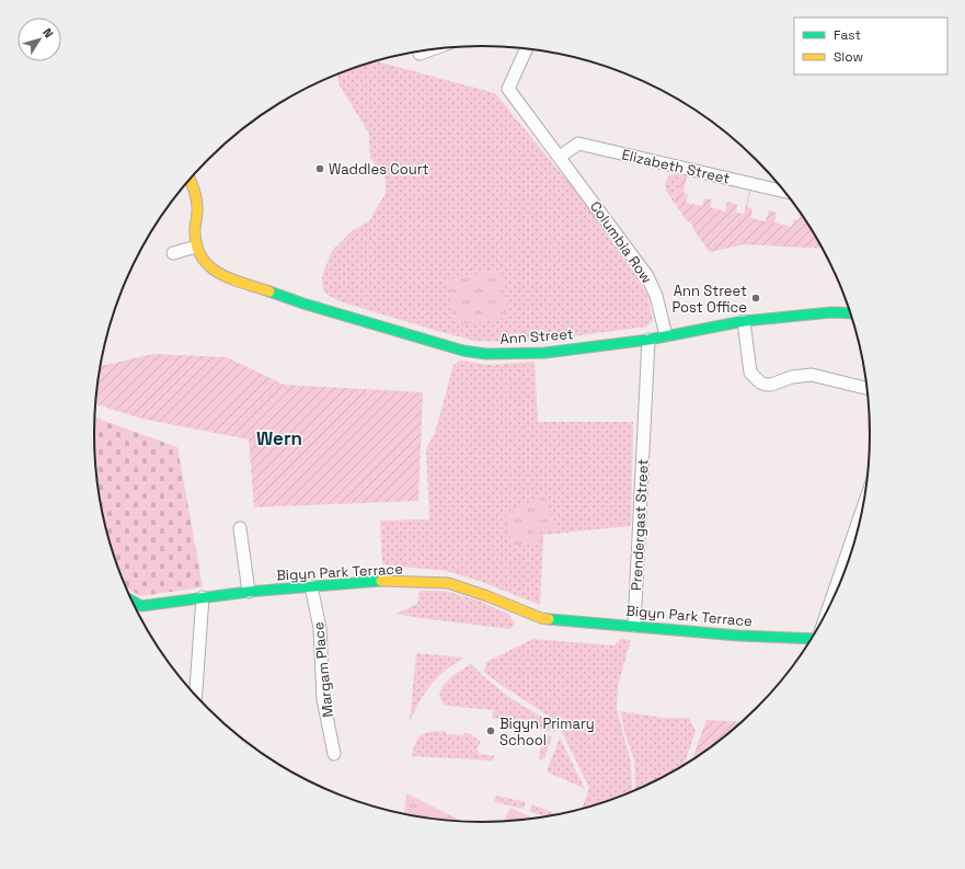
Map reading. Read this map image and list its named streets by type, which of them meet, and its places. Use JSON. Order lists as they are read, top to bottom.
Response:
{
  "streets": {
    "street": [
      "Elizabeth Street",
      "Columbia Row",
      "Ann Street",
      "Prendergast Street",
      "Bigyn Park Terrace",
      "Margam Place"
    ]
  },
  "crossings": [
    ["Elizabeth Street", "Columbia Row"],
    ["Columbia Row", "Ann Street"],
    ["Ann Street", "Prendergast Street"],
    ["Prendergast Street", "Bigyn Park Terrace"],
    ["Bigyn Park Terrace", "Margam Place"]
  ],
  "districts": ["Wern"],
  "places": ["Waddles Court", "Ann Street Post Office", "Bigyn Primary School"],
  "legend": ["Fast", "Slow"],
  "north": "top right"
}
